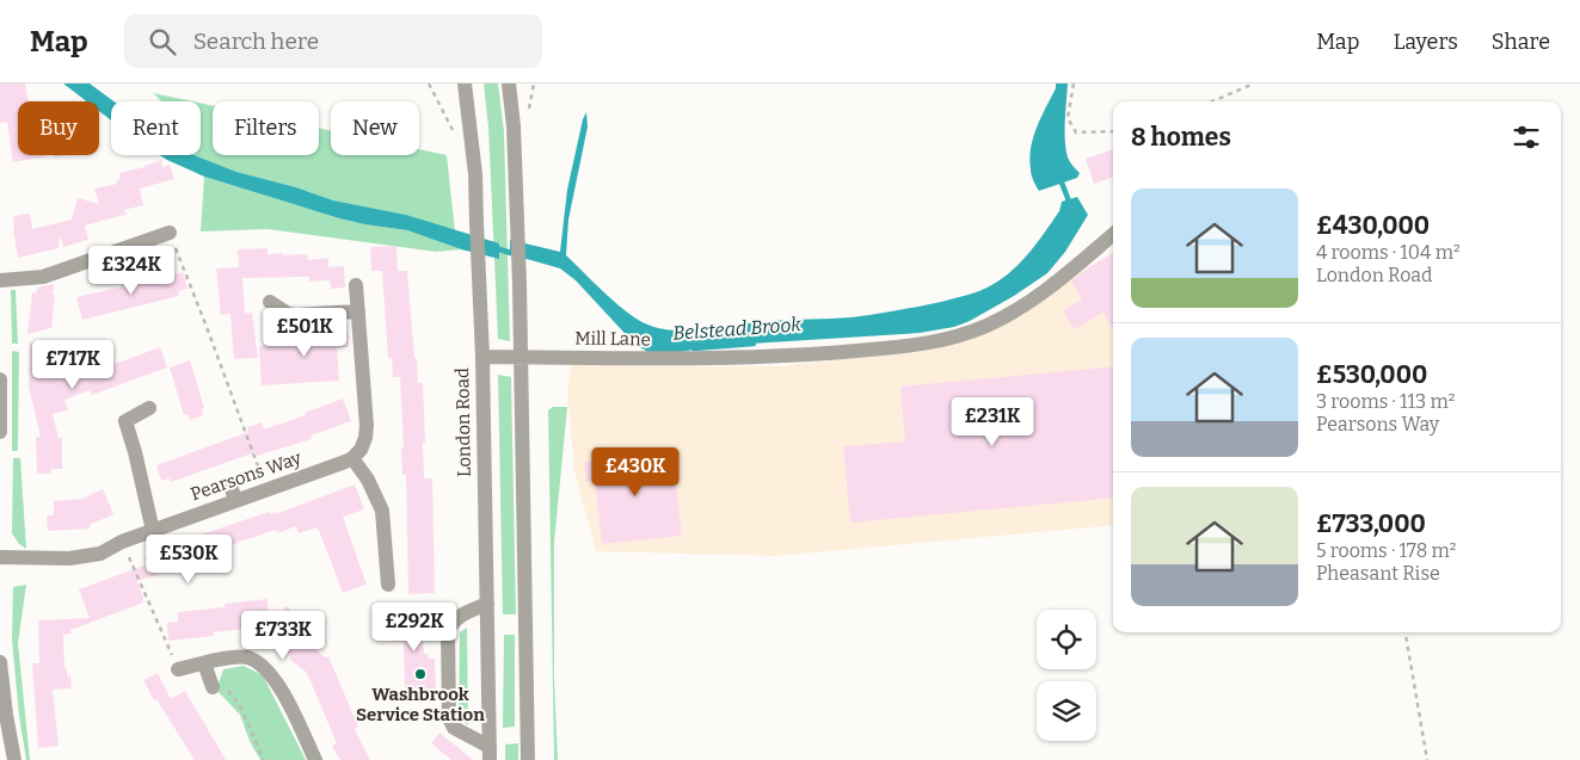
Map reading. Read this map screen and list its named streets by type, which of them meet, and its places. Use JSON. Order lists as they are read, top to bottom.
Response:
{
  "streets": {
    "street": ["Mill Lane", "London Road", "Pearsons Way"]
  },
  "crossings": [
    ["Mill Lane", "London Road"]
  ],
  "water": ["Belstead Brook"],
  "places": ["Washbrook Service Station"],
  "page": {
    "header": "Map",
    "search": "Search here",
    "nav": ["Map", "Layers", "Share"],
    "chip": [
      "Buy",
      "Rent",
      "Filters",
      "New"
    ],
    "heading": "8 homes",
    "list": [
      {
        "name": "£430,000",
        "note": "4 rooms · 104 m² · London Road"
      },
      {
        "name": "£530,000",
        "note": "3 rooms · 113 m² · Pearsons Way"
      },
      {
        "name": "£733,000",
        "note": "5 rooms · 178 m² · Pheasant Rise"
      }
    ],
    "price": [
      "£324K",
      "£501K",
      "£717K",
      "£231K",
      "£430K",
      "£530K",
      "£292K",
      "£733K"
    ]
  }
}
